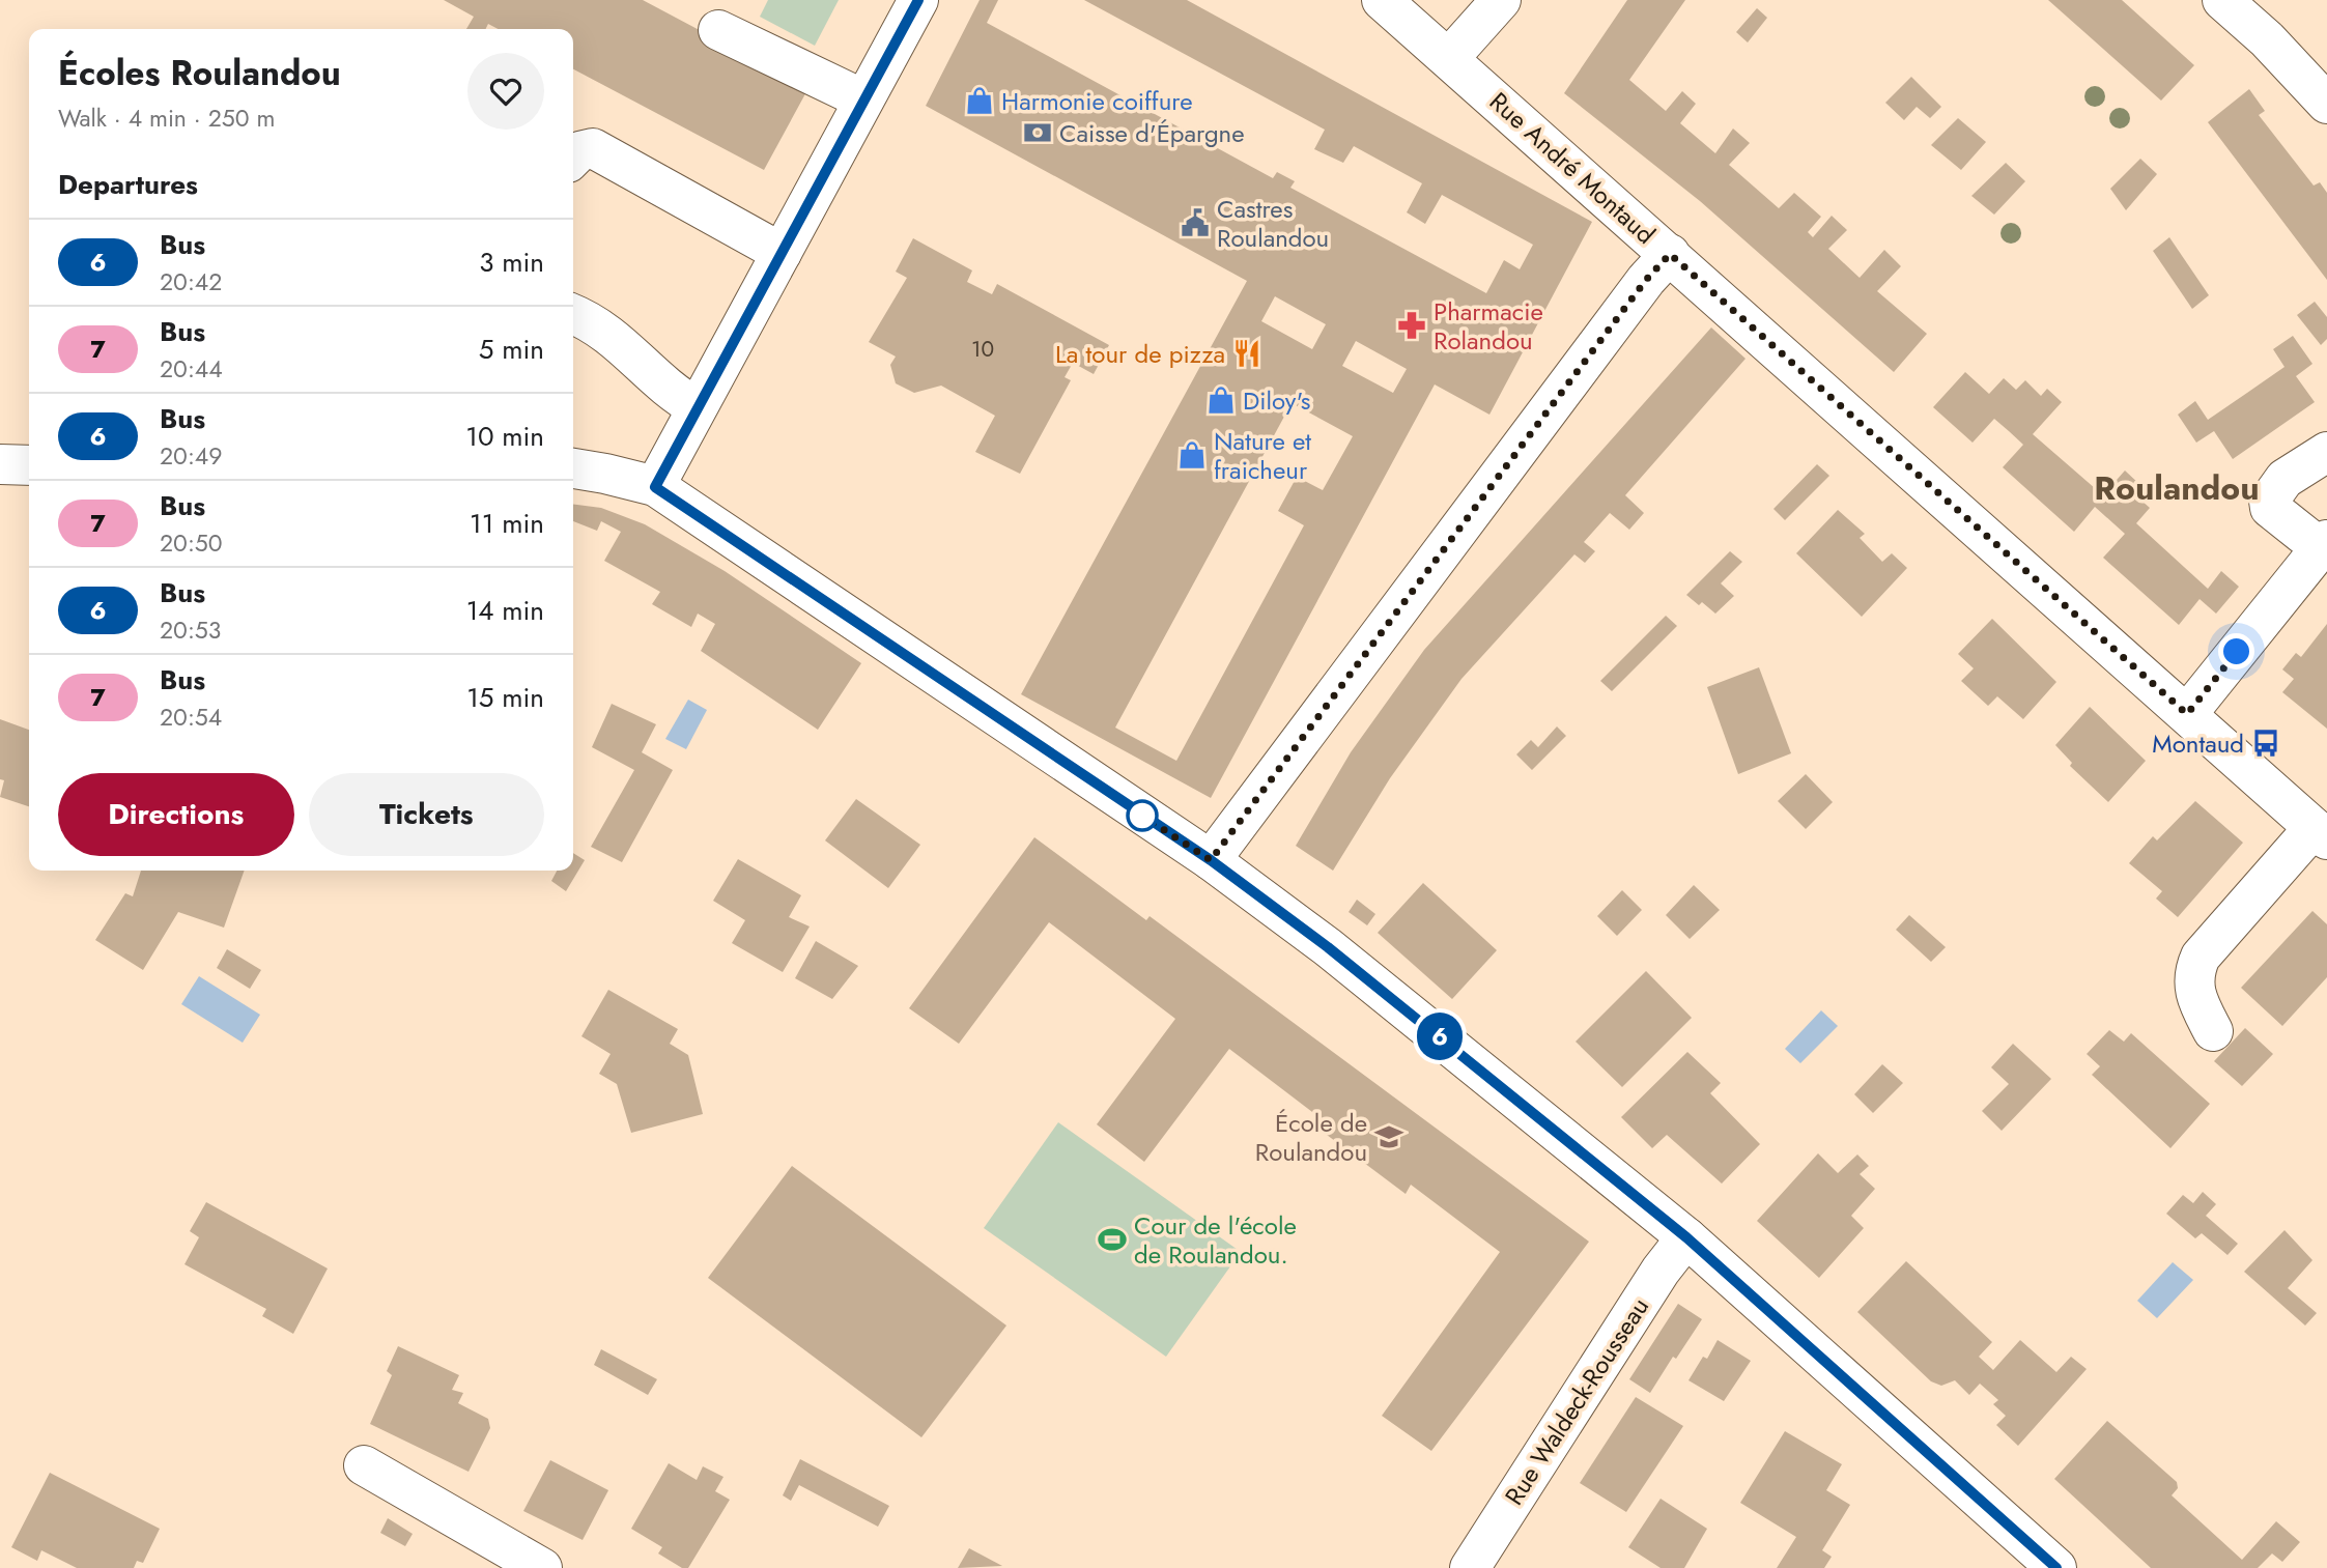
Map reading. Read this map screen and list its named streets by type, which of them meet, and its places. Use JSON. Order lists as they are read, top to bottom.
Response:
{
  "streets": {
    "street": ["Rue André Montaud", "Rue Waldeck-Rousseau"]
  },
  "districts": ["Roulandou"],
  "places": {
    "shop": ["Harmonie coiffure", "Diloy's", "Nature et fraicheur"],
    "bank": ["Caisse d'Épargne"],
    "public building": ["Castres Roulandou"],
    "pharmacy": ["Pharmacie Rolandou"],
    "restaurant": ["La tour de pizza"],
    "bus stop": ["Montaud"],
    "school or university": ["École de Roulandou"],
    "sports": ["Cour de l'école de Roulandou."]
  },
  "lines": ["bus line 6"],
  "house_numbers": ["10"],
  "page": {
    "on_map": "6",
    "heading": [
      ["Écoles Roulandou", "Walk · 4 min · 250 m"],
      "Departures"
    ],
    "list": [
      {
        "mark": "6",
        "name": "Bus",
        "note": "20:42",
        "value": "3 min"
      },
      {
        "mark": "7",
        "name": "Bus",
        "note": "20:44",
        "value": "5 min"
      },
      {
        "mark": "6",
        "name": "Bus",
        "note": "20:49",
        "value": "10 min"
      },
      {
        "mark": "7",
        "name": "Bus",
        "note": "20:50",
        "value": "11 min"
      },
      {
        "mark": "6",
        "name": "Bus",
        "note": "20:53",
        "value": "14 min"
      },
      {
        "mark": "7",
        "name": "Bus",
        "note": "20:54",
        "value": "15 min"
      }
    ],
    "buttons": ["Directions", "Tickets"]
  }
}
